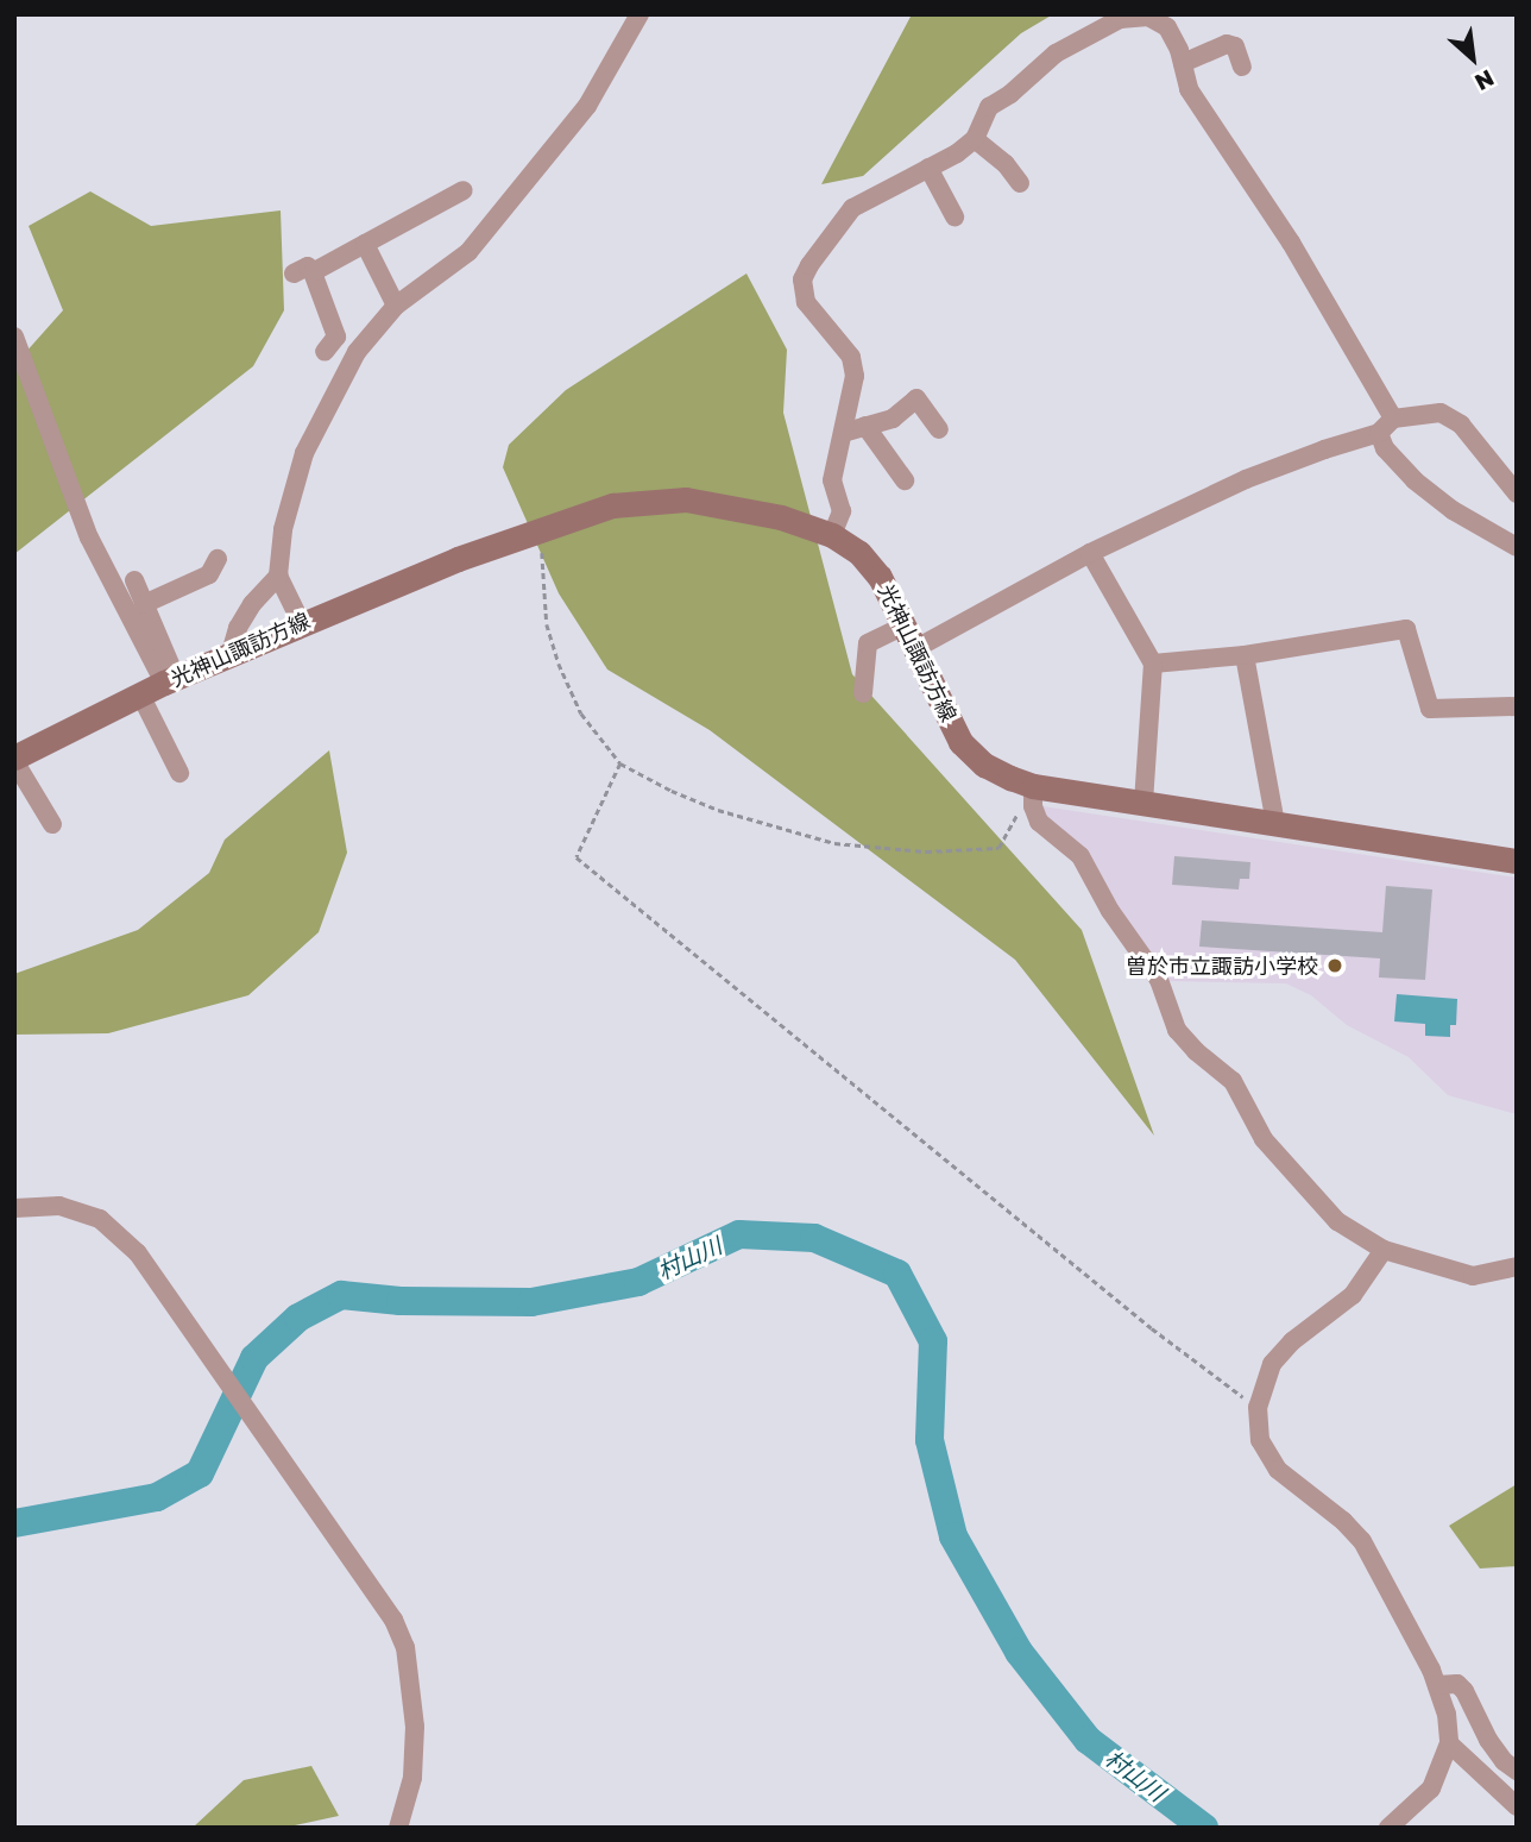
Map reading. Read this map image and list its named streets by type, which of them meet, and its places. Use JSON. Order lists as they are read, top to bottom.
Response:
{
  "streets": {
    "main road": ["光神山諏訪方線"]
  },
  "water": ["村山川"],
  "places": ["曽於市立諏訪小学校"],
  "north": "bottom right"
}
